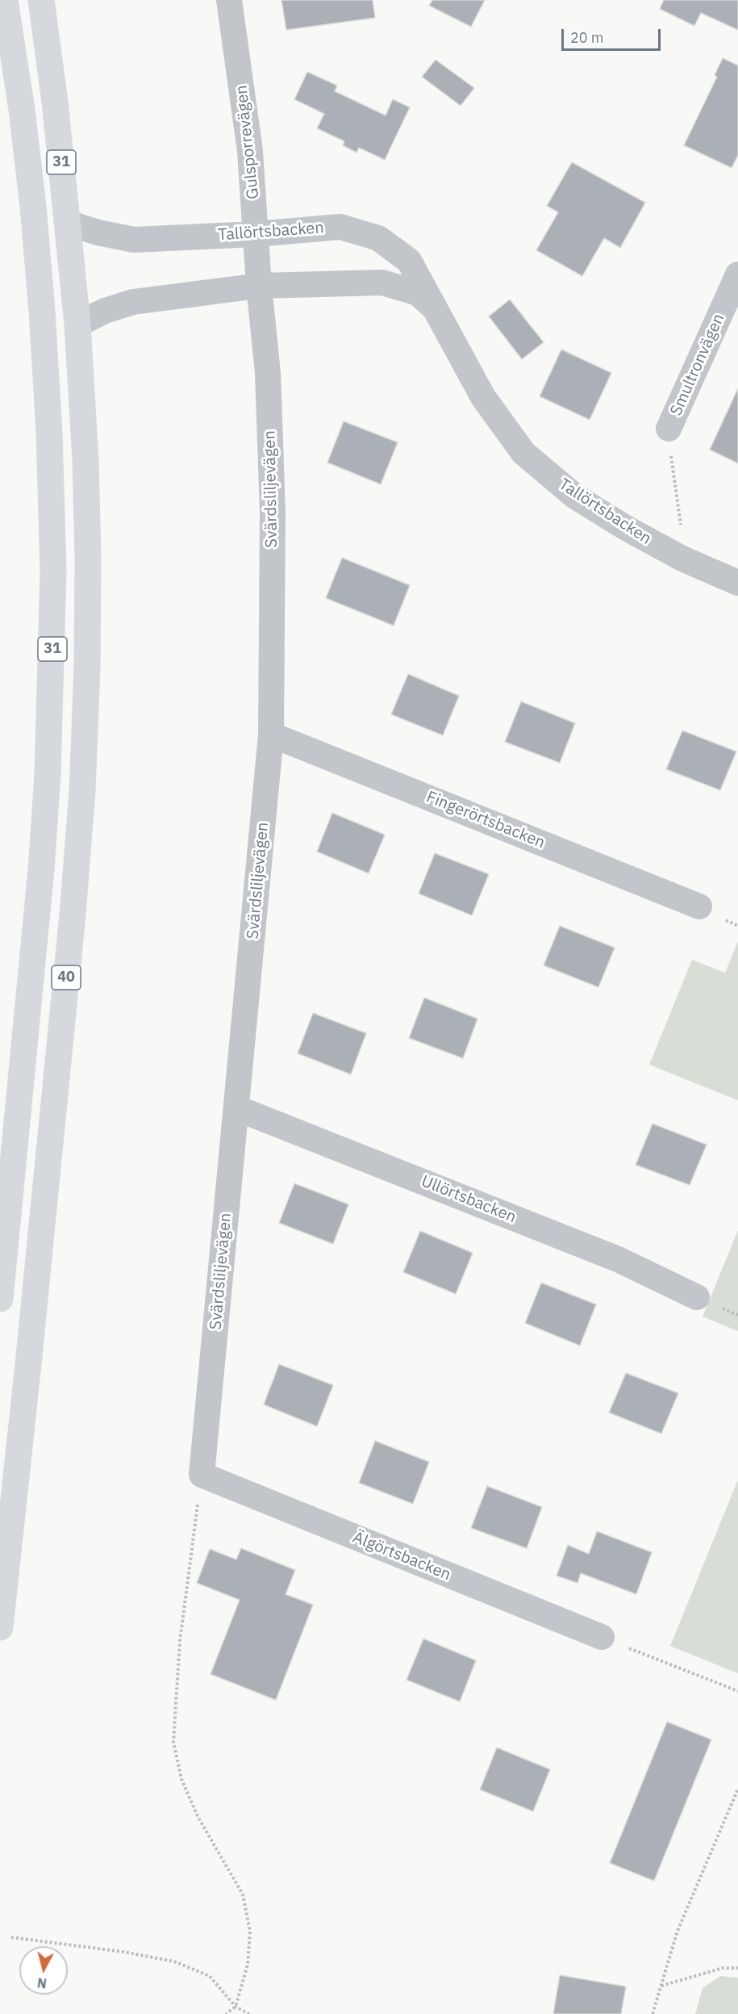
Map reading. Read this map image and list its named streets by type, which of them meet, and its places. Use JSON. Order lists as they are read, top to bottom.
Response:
{
  "streets": {
    "highway": ["31", "40"],
    "street": [
      "Gulsporrevägen",
      "Tallörtsbacken",
      "Smultronvägen",
      "Svärdsliljevägen",
      "Fingerörtsbacken",
      "Ullörtsbacken",
      "Älgörtsbacken"
    ]
  },
  "crossings": [
    ["Gulsporrevägen", "Tallörtsbacken"],
    ["Gulsporrevägen", "Svärdsliljevägen"],
    ["31", "Tallörtsbacken"],
    ["31", "40"],
    ["Tallörtsbacken", "Svärdsliljevägen"],
    ["Tallörtsbacken", "40"],
    ["Svärdsliljevägen", "Fingerörtsbacken"],
    ["Svärdsliljevägen", "Ullörtsbacken"],
    ["Svärdsliljevägen", "Älgörtsbacken"]
  ],
  "scale_bar": "20 m",
  "north": "bottom"
}
